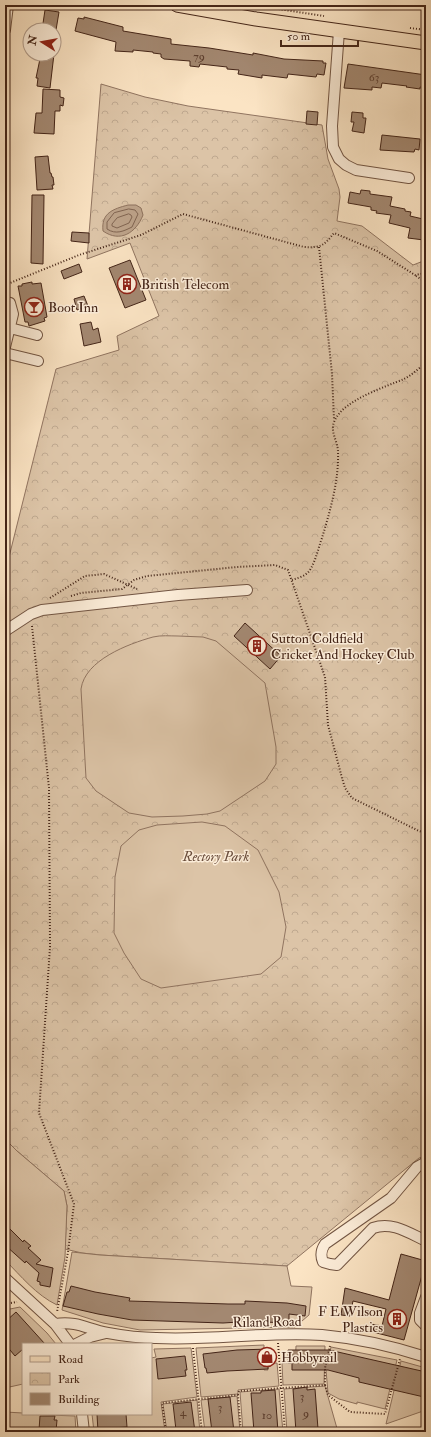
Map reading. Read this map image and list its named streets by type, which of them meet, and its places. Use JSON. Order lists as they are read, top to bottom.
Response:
{
  "streets": {
    "street": ["Riland Road"]
  },
  "parks": ["Rectory Park"],
  "places": {
    "building": ["British Telecom", "Sutton Coldfield Cricket And Hockey Club", "F E Wilson Plastics"],
    "bar": ["Boot Inn"],
    "shop": ["Hobbyrail"]
  },
  "house_numbers": [
    "79",
    "63",
    "3",
    "3",
    "4",
    "9",
    "10"
  ],
  "legend": ["Road", "Park", "Building"],
  "scale_bar": "50 m",
  "north": "left"
}
